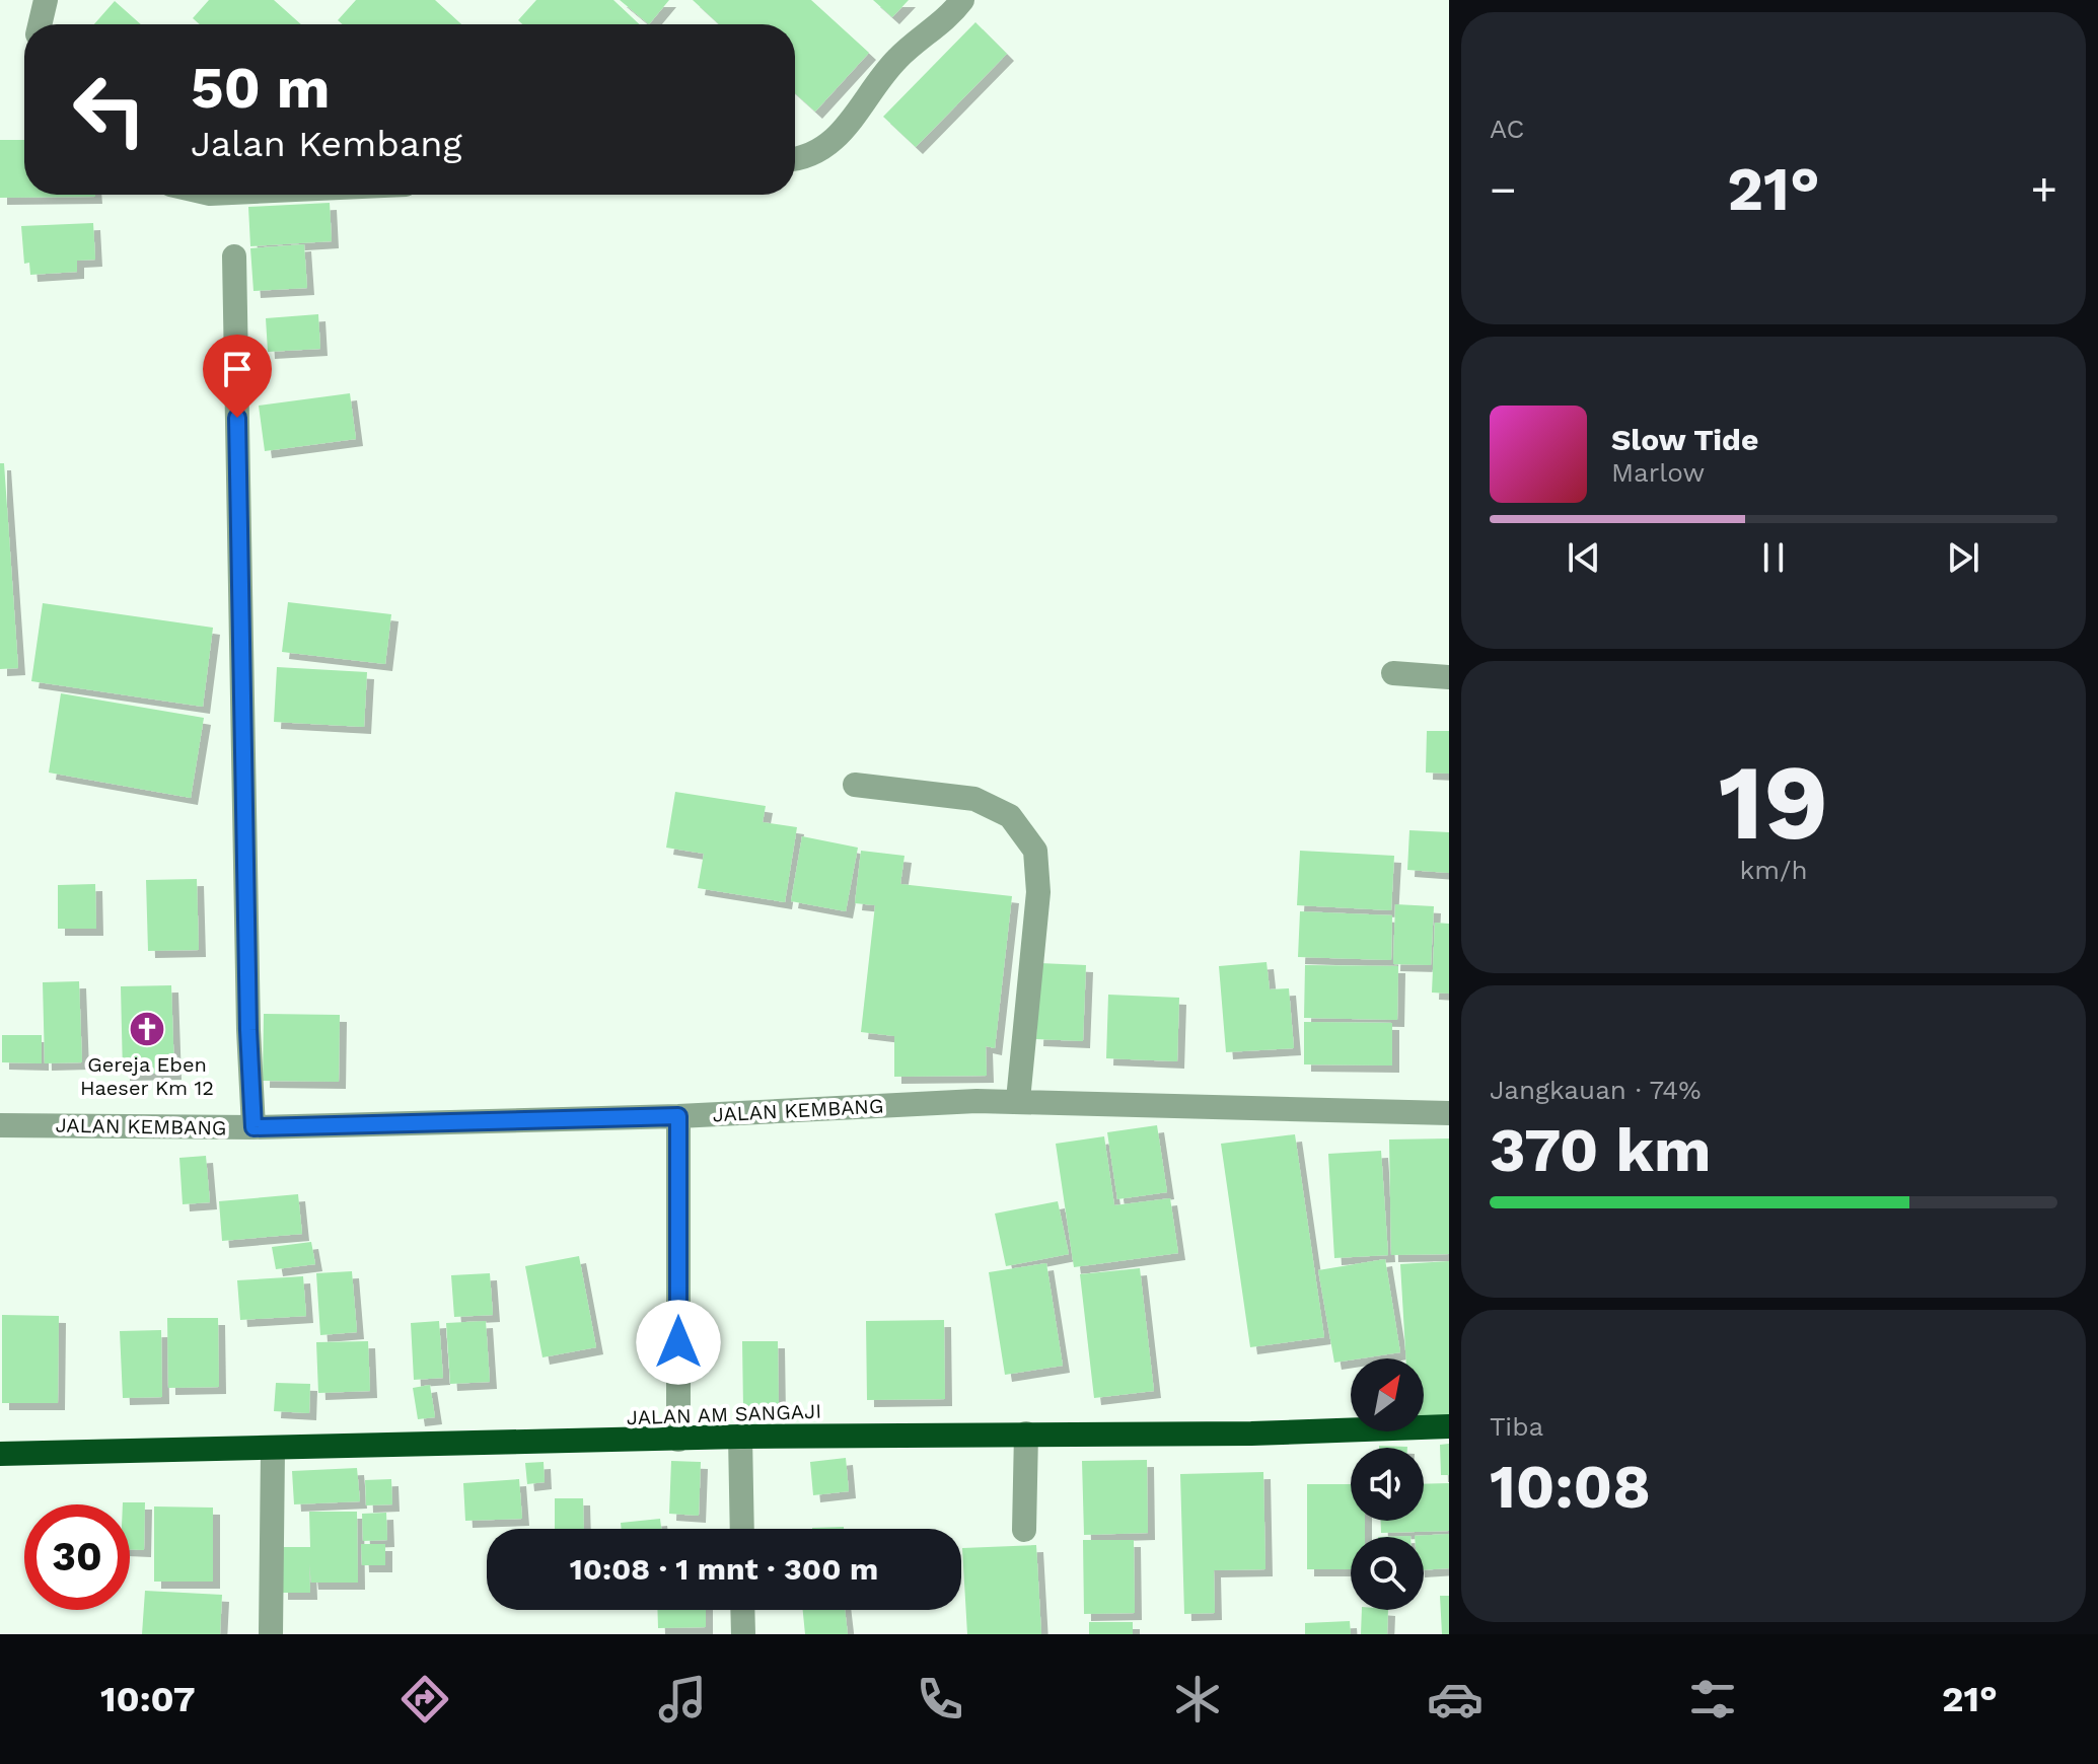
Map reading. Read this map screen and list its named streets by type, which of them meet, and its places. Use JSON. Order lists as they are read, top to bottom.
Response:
{
  "streets": {
    "highway": ["JALAN AM SANGAJI"],
    "street": ["JALAN KEMBANG"]
  },
  "places": {
    "church": ["Gereja Eben Haeser Km 12"]
  },
  "north": "top right",
  "page": {
    "tile": [
      "AC",
      ["19", "km/h"],
      ["Jangkauan · 74%", "370 km"],
      ["Tiba", "10:08"]
    ],
    "turn": ["50 m", "Jalan Kembang"],
    "heat": ["−", "21°", "+"],
    "song": ["Slow Tide", "Marlow"],
    "limit": "30",
    "trip": "10:08 · 1 mnt · 300 m",
    "tabs": ["10:07", "21°"]
  }
}
